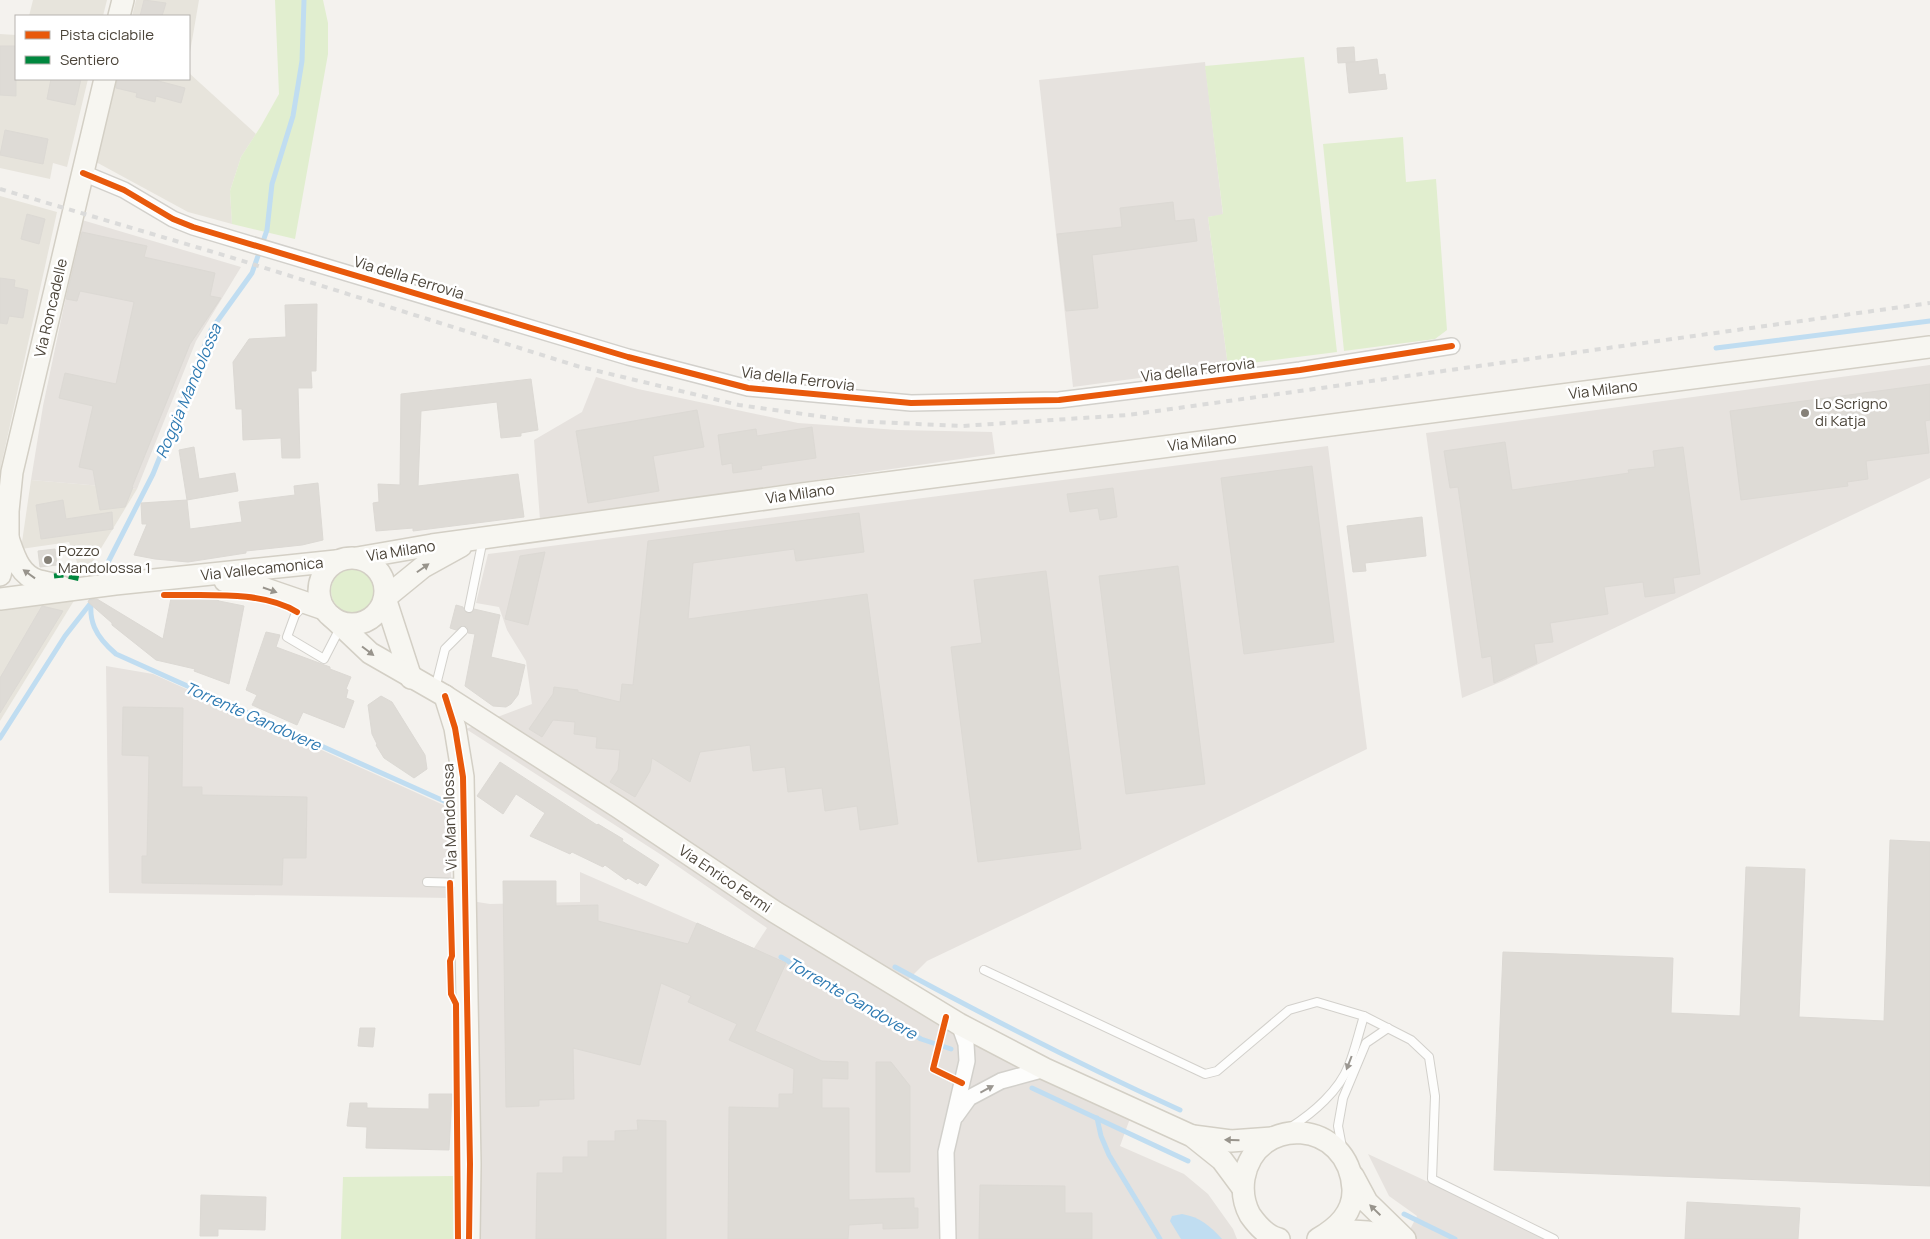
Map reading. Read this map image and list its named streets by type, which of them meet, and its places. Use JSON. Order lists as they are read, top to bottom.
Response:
{
  "streets": {
    "main road": [
      "Via Roncadelle",
      "Via Milano",
      "Via Vallecamonica",
      "Via Mandolossa",
      "Via Enrico Fermi"
    ],
    "street": ["Via della Ferrovia"]
  },
  "crossings": [
    ["Via della Ferrovia", "Via Roncadelle"],
    ["Via Roncadelle", "Via Vallecamonica"],
    ["Via Milano", "Via Vallecamonica"],
    ["Via Milano", "Via Enrico Fermi"],
    ["Via Vallecamonica", "Via Enrico Fermi"],
    ["Via Mandolossa", "Via Enrico Fermi"]
  ],
  "water": ["Roggia Mandolossa", "Torrente Gandovere"],
  "places": ["Lo Scrigno di Katja", "Pozzo Mandolossa 1"],
  "legend": ["Pista ciclabile", "Sentiero"]
}
